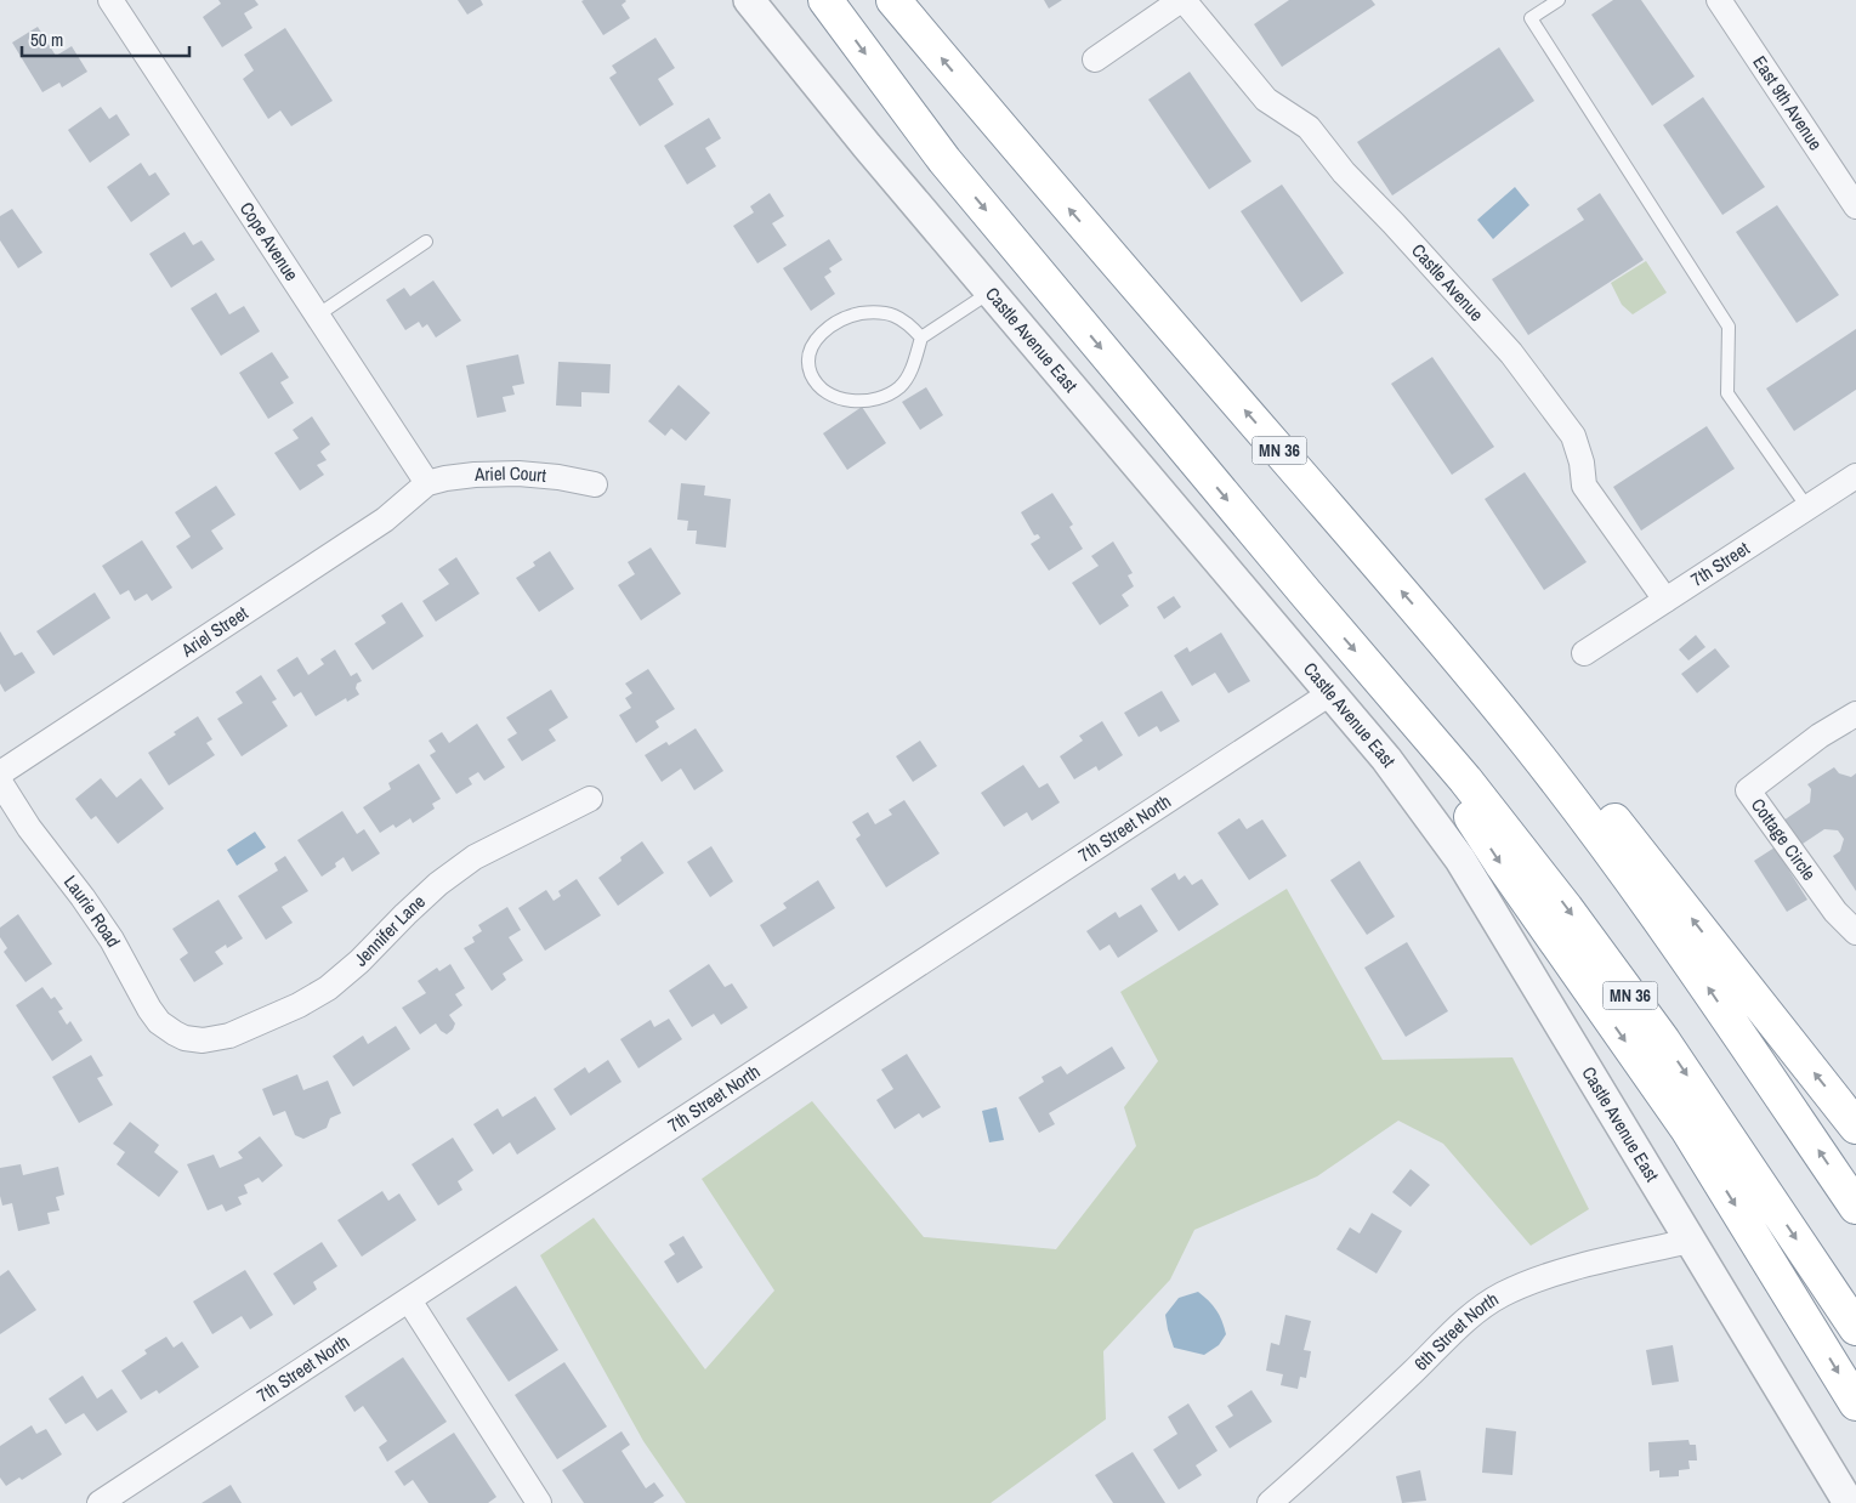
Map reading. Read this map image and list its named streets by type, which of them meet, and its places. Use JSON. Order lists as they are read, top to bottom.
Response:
{
  "streets": {
    "highway": ["MN 36"],
    "street": [
      "East 9th Avenue",
      "Cope Avenue",
      "Castle Avenue",
      "Castle Avenue East",
      "Ariel Court",
      "7th Street",
      "Ariel Street",
      "7th Street North",
      "Cottage Circle",
      "Laurie Road",
      "Jennifer Lane",
      "6th Street North"
    ]
  },
  "crossings": [
    ["Cope Avenue", "Ariel Court"],
    ["Cope Avenue", "Ariel Street"],
    ["Castle Avenue", "7th Street"],
    ["Castle Avenue East", "7th Street North"],
    ["Castle Avenue East", "6th Street North"],
    ["Ariel Court", "Ariel Street"],
    ["Laurie Road", "Jennifer Lane"]
  ],
  "scale_bar": "50 m"
}
